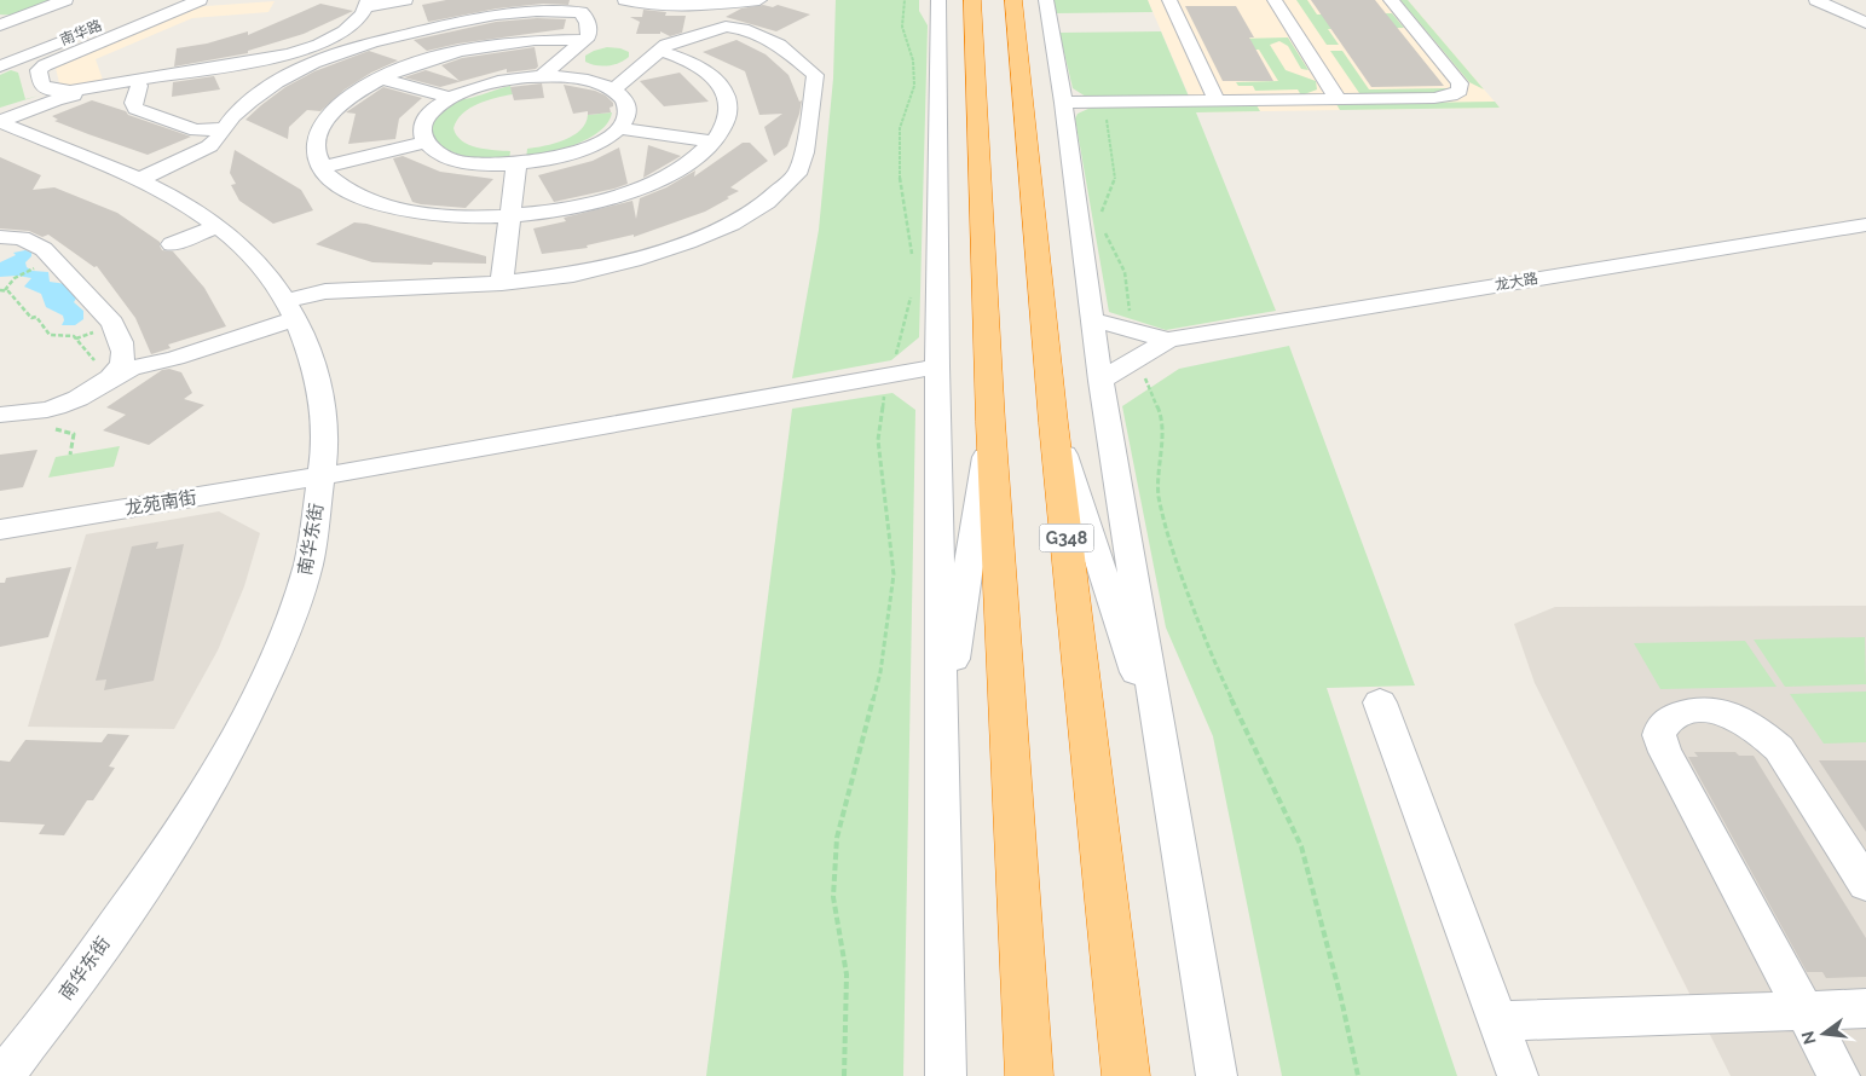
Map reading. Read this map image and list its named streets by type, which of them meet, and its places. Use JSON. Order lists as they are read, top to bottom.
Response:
{
  "streets": {
    "highway": ["G348"],
    "street": [
      "南华路",
      "龙大路",
      "龙苑南街",
      "南华东街"
    ]
  },
  "crossings": [
    ["龙苑南街", "南华东街"]
  ],
  "north": "left"
}
